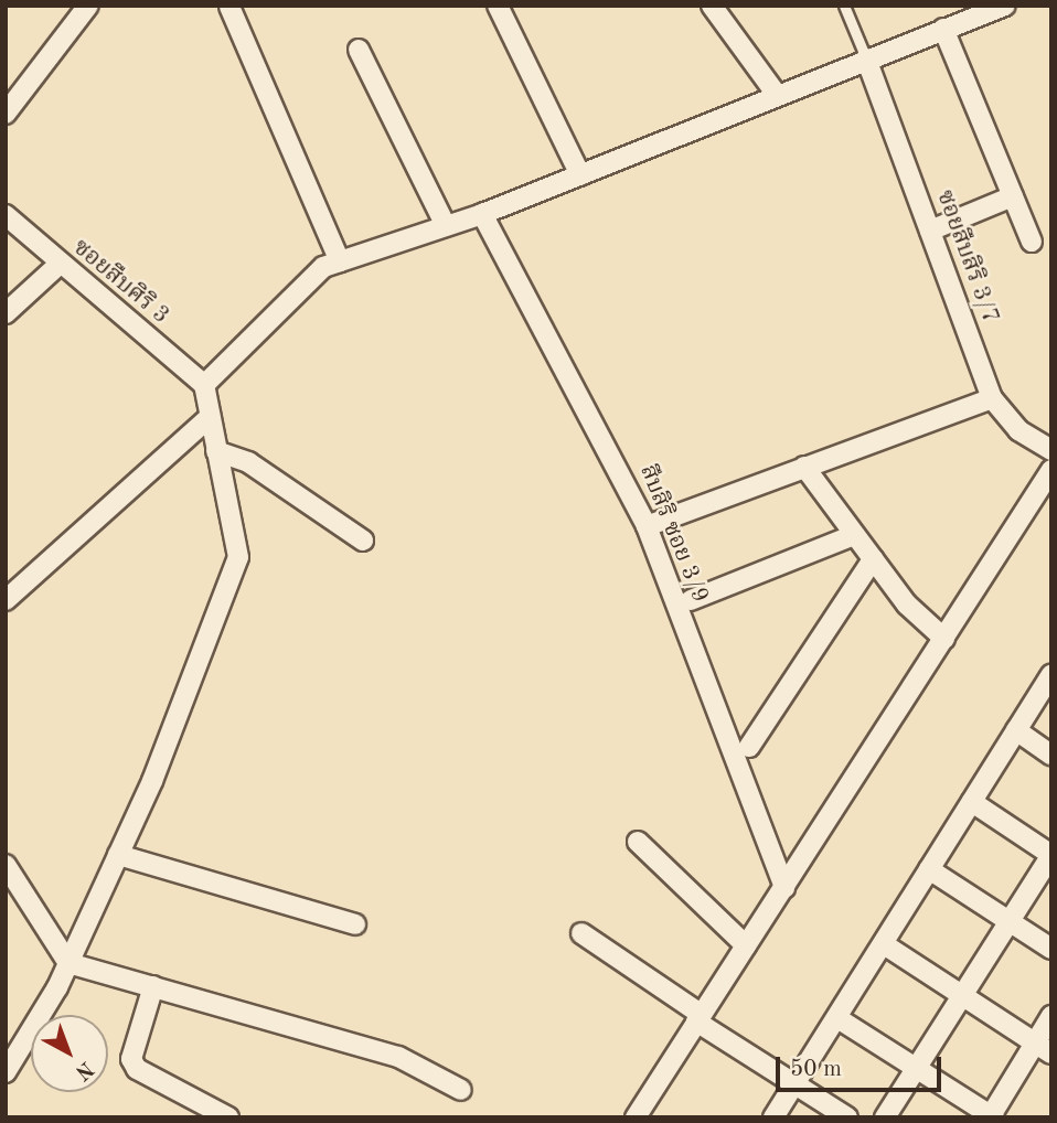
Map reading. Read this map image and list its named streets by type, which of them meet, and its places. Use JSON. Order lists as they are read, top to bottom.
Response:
{
  "streets": {
    "street": ["ซอยสืบสิริ 3/7", "ซอยสืบศิริ 3", "สืบสิริ ซอย 3/9"]
  },
  "scale_bar": "50 m",
  "north": "bottom right"
}
